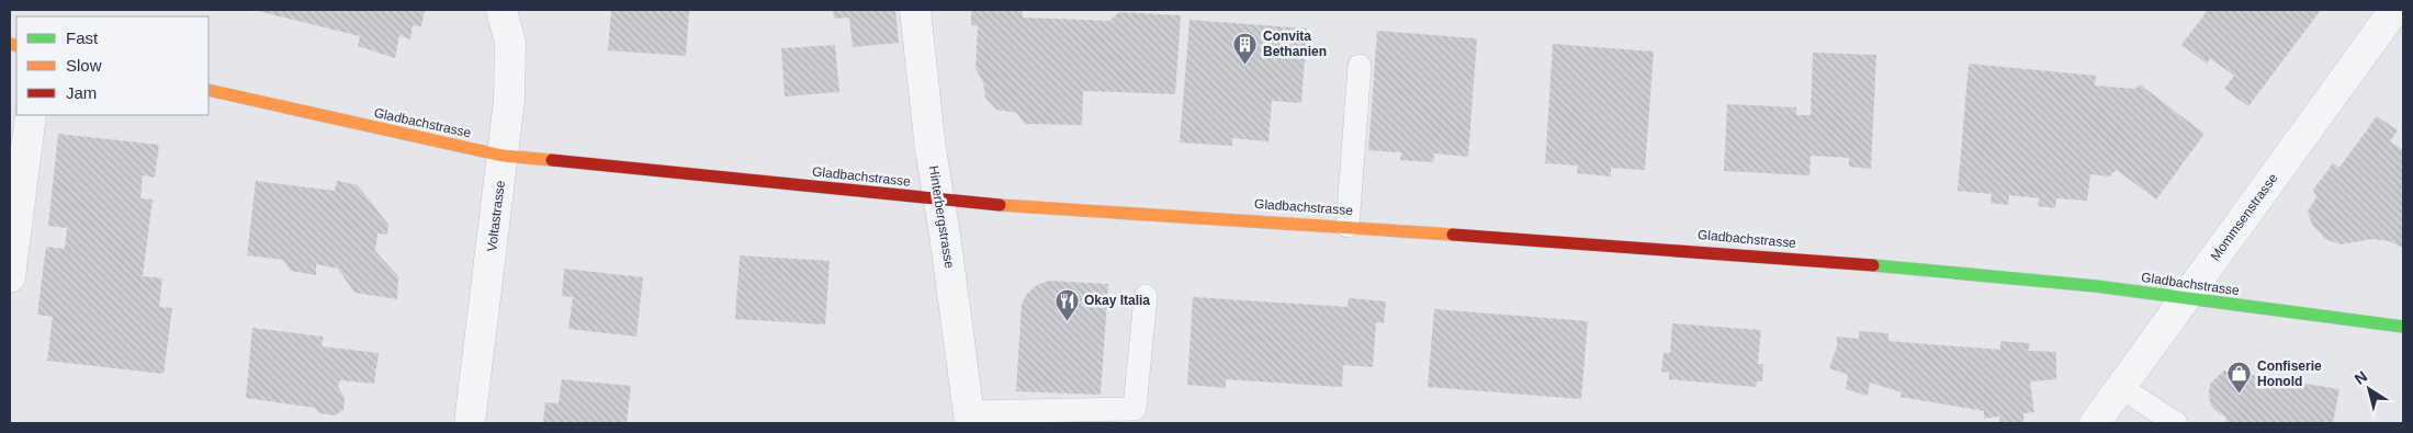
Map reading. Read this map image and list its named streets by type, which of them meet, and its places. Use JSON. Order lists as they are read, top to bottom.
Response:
{
  "streets": {
    "street": [
      "Gladbachstrasse",
      "Voltastrasse",
      "Hinterbergstrasse",
      "Mommsenstrasse"
    ]
  },
  "crossings": [
    ["Gladbachstrasse", "Voltastrasse"],
    ["Gladbachstrasse", "Hinterbergstrasse"],
    ["Gladbachstrasse", "Mommsenstrasse"]
  ],
  "places": {
    "building": ["Convita Bethanien"],
    "restaurant": ["Okay Italia"],
    "shop": ["Confiserie Honold"]
  },
  "legend": ["Fast", "Slow", "Jam"],
  "north": "top left"
}
